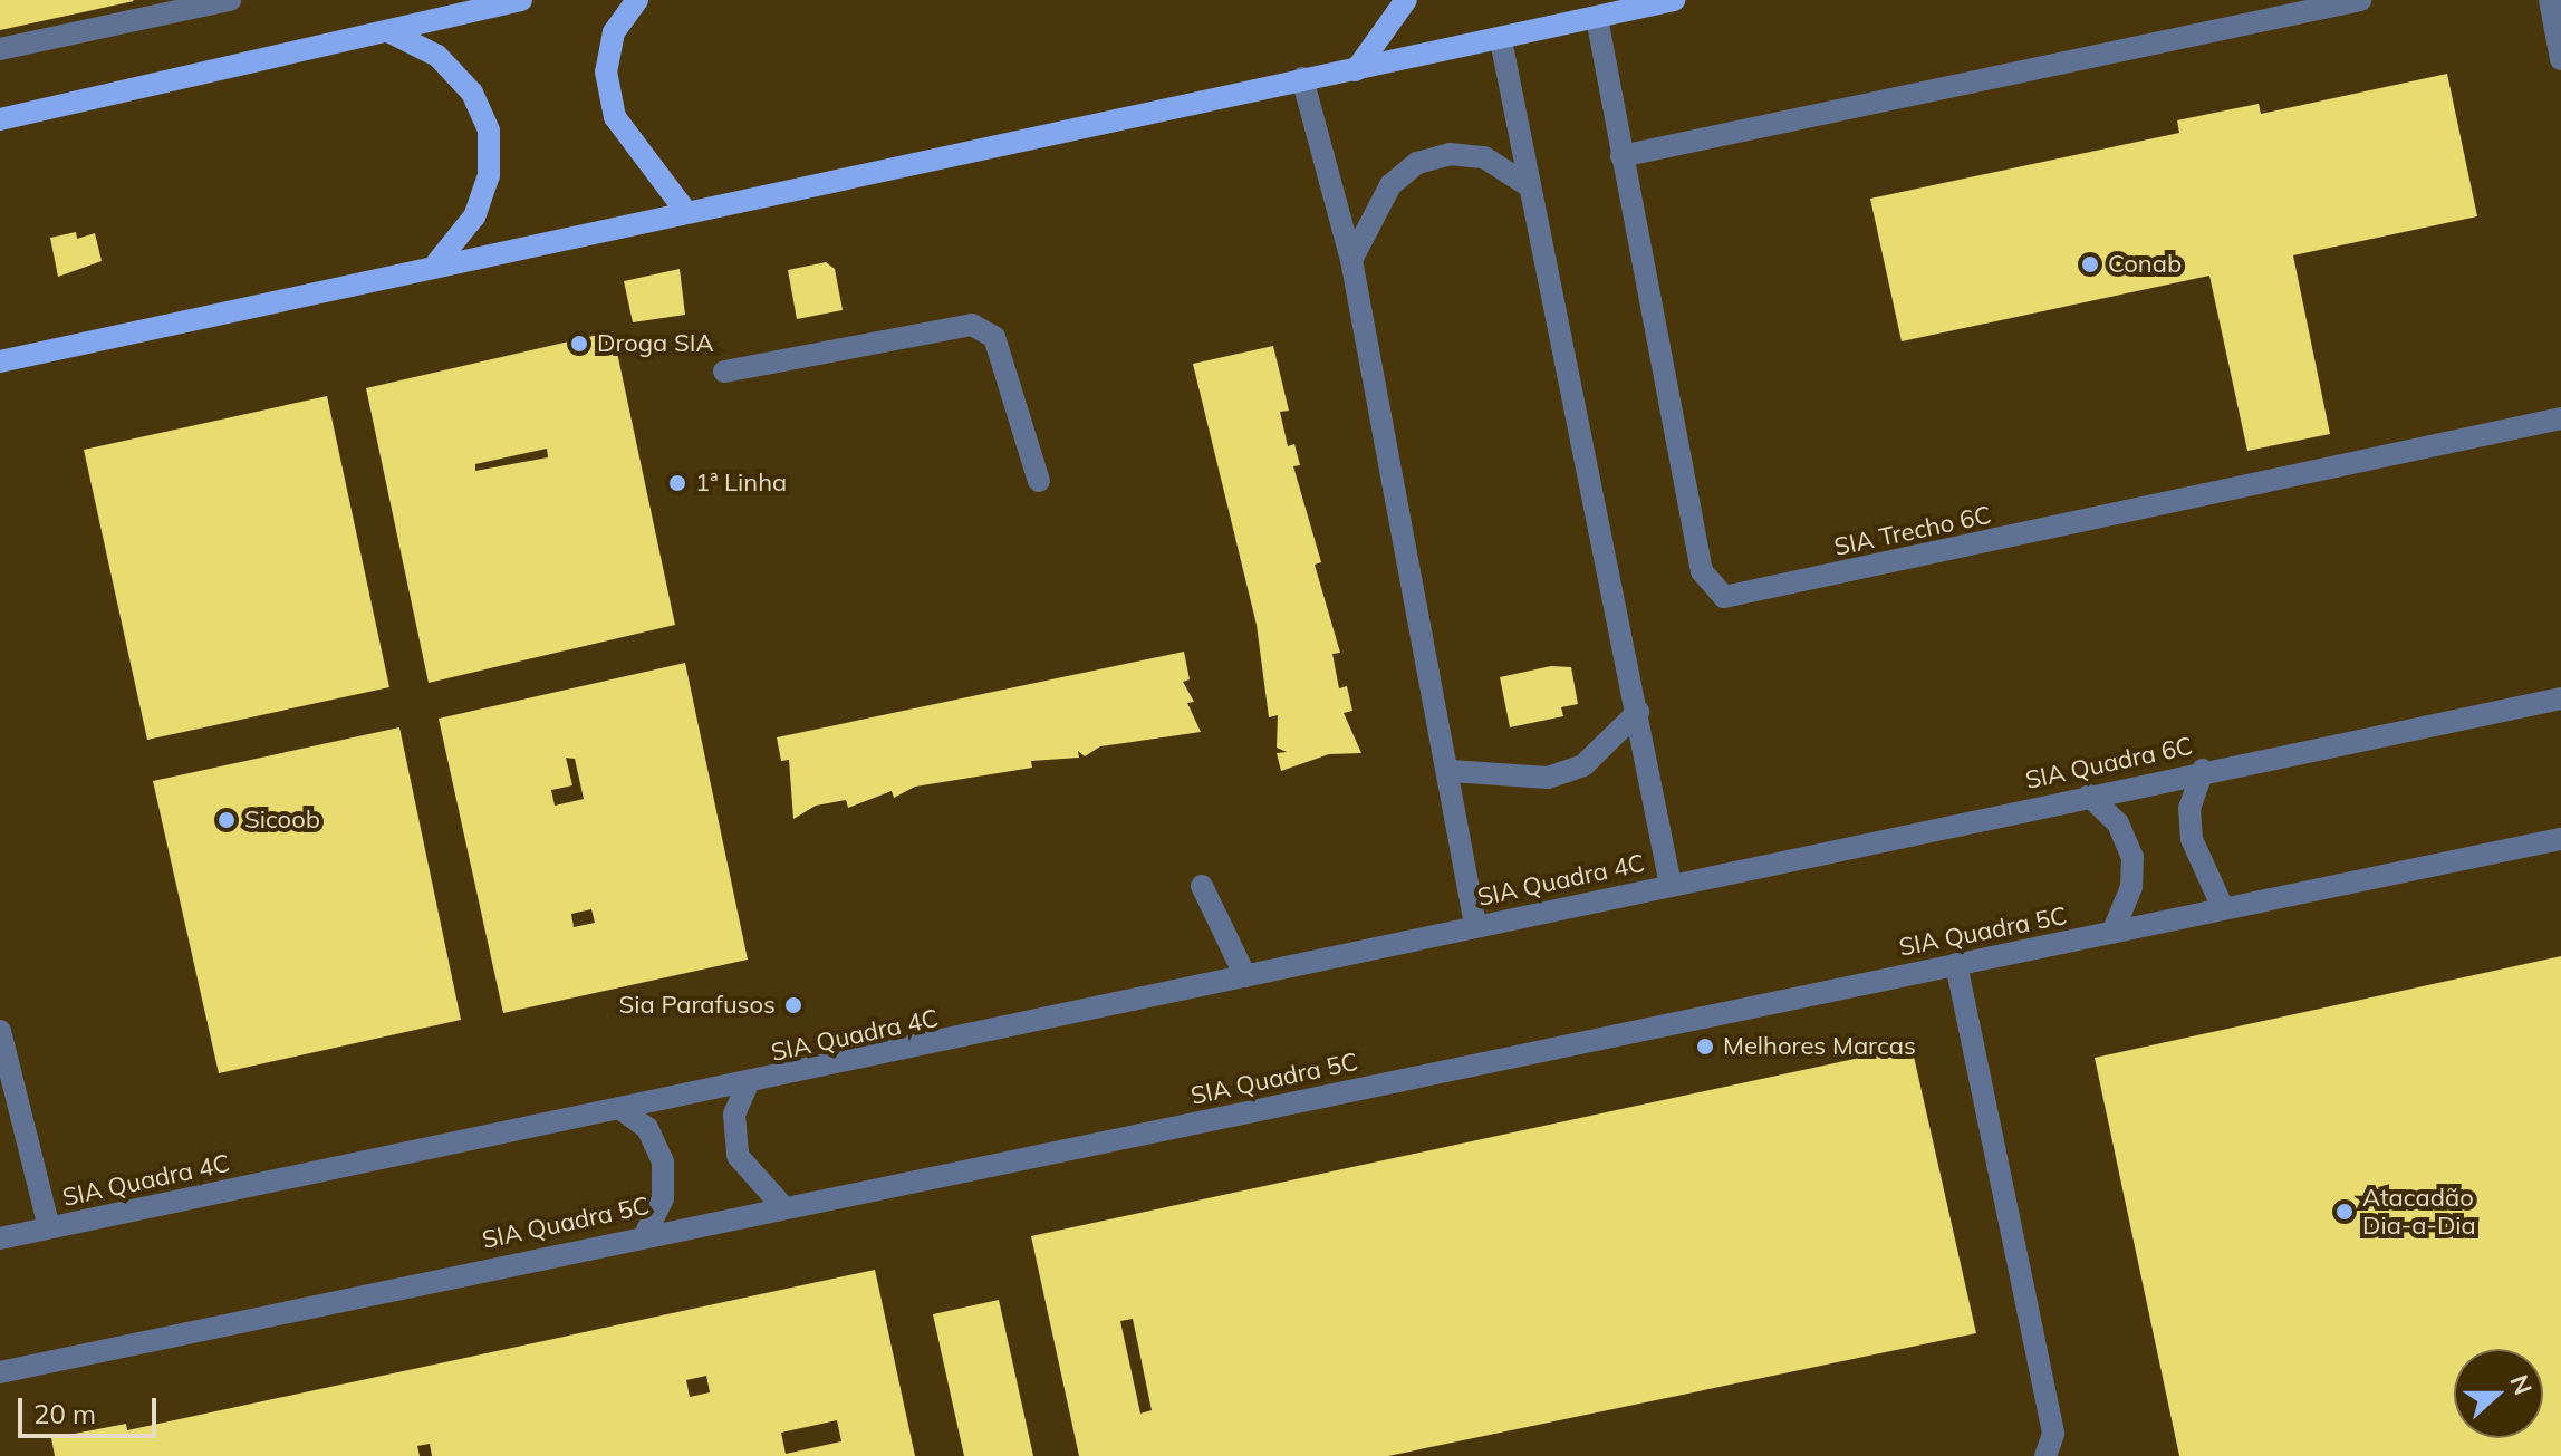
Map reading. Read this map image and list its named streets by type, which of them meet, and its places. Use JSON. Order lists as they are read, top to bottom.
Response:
{
  "streets": {
    "street": [
      "SIA Trecho 6C",
      "SIA Quadra 6C",
      "SIA Quadra 4C",
      "SIA Quadra 5C"
    ]
  },
  "crossings": [
    ["SIA Quadra 6C", "SIA Quadra 4C"]
  ],
  "places": [
    "Conab",
    "Droga SIA",
    "1ª Linha",
    "Sicoob",
    "Sia Parafusos",
    "Melhores Marcas",
    "Atacadão Dia-a-Dia"
  ],
  "scale_bar": "20 m",
  "north": "right"
}
